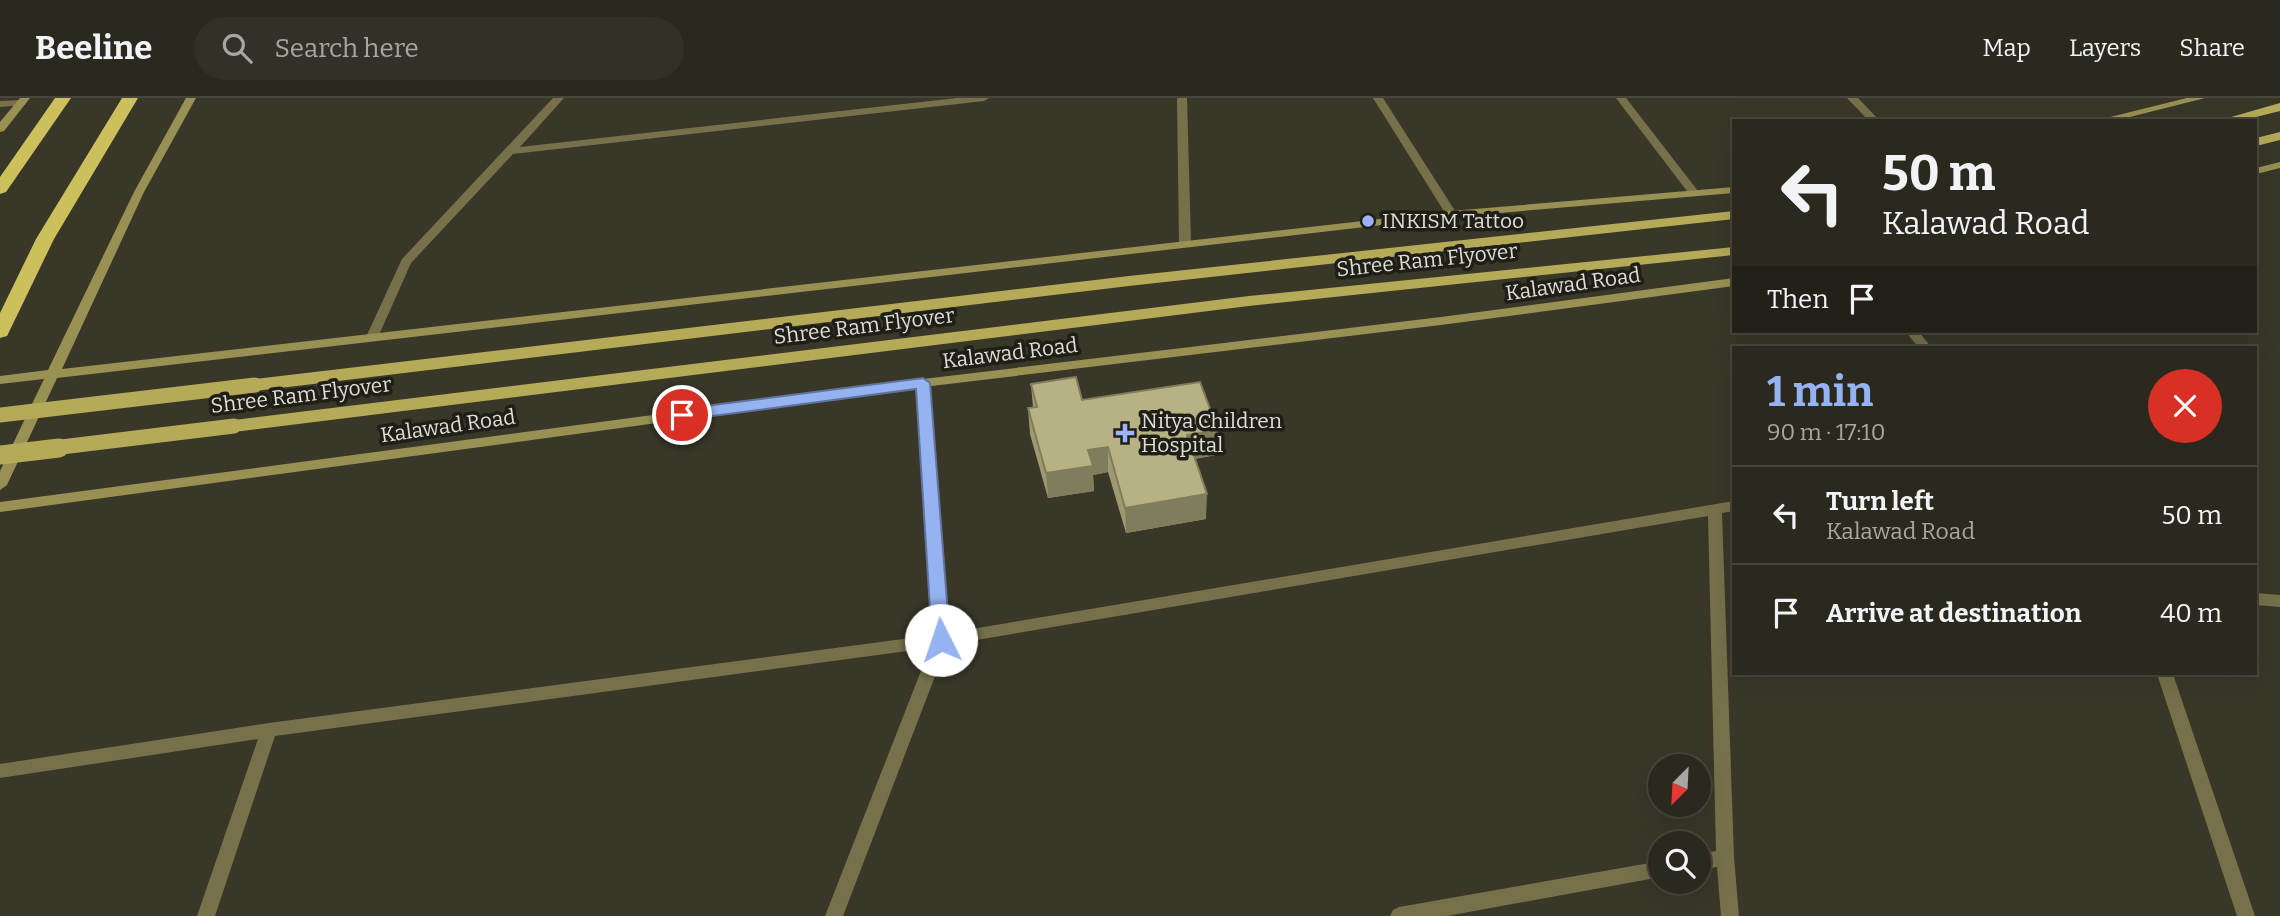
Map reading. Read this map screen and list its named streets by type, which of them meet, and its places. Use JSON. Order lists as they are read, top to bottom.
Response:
{
  "streets": {
    "main road": ["Shree Ram Flyover"],
    "street": ["Kalawad Road"]
  },
  "places": {
    "other": ["INKISM Tattoo"],
    "health": ["Nitya Children Hospital"]
  },
  "north": "bottom left",
  "page": {
    "header": "Beeline",
    "search": "Search here",
    "nav": ["Map", "Layers", "Share"],
    "turn": ["50 m", "Kalawad Road"],
    "then": "Then",
    "heading": ["1 min", "90 m · 17:10"],
    "list": [
      {
        "name": "Turn left",
        "note": "Kalawad Road",
        "value": "50 m"
      },
      {
        "name": "Arrive at destination",
        "value": "40 m"
      }
    ]
  }
}
